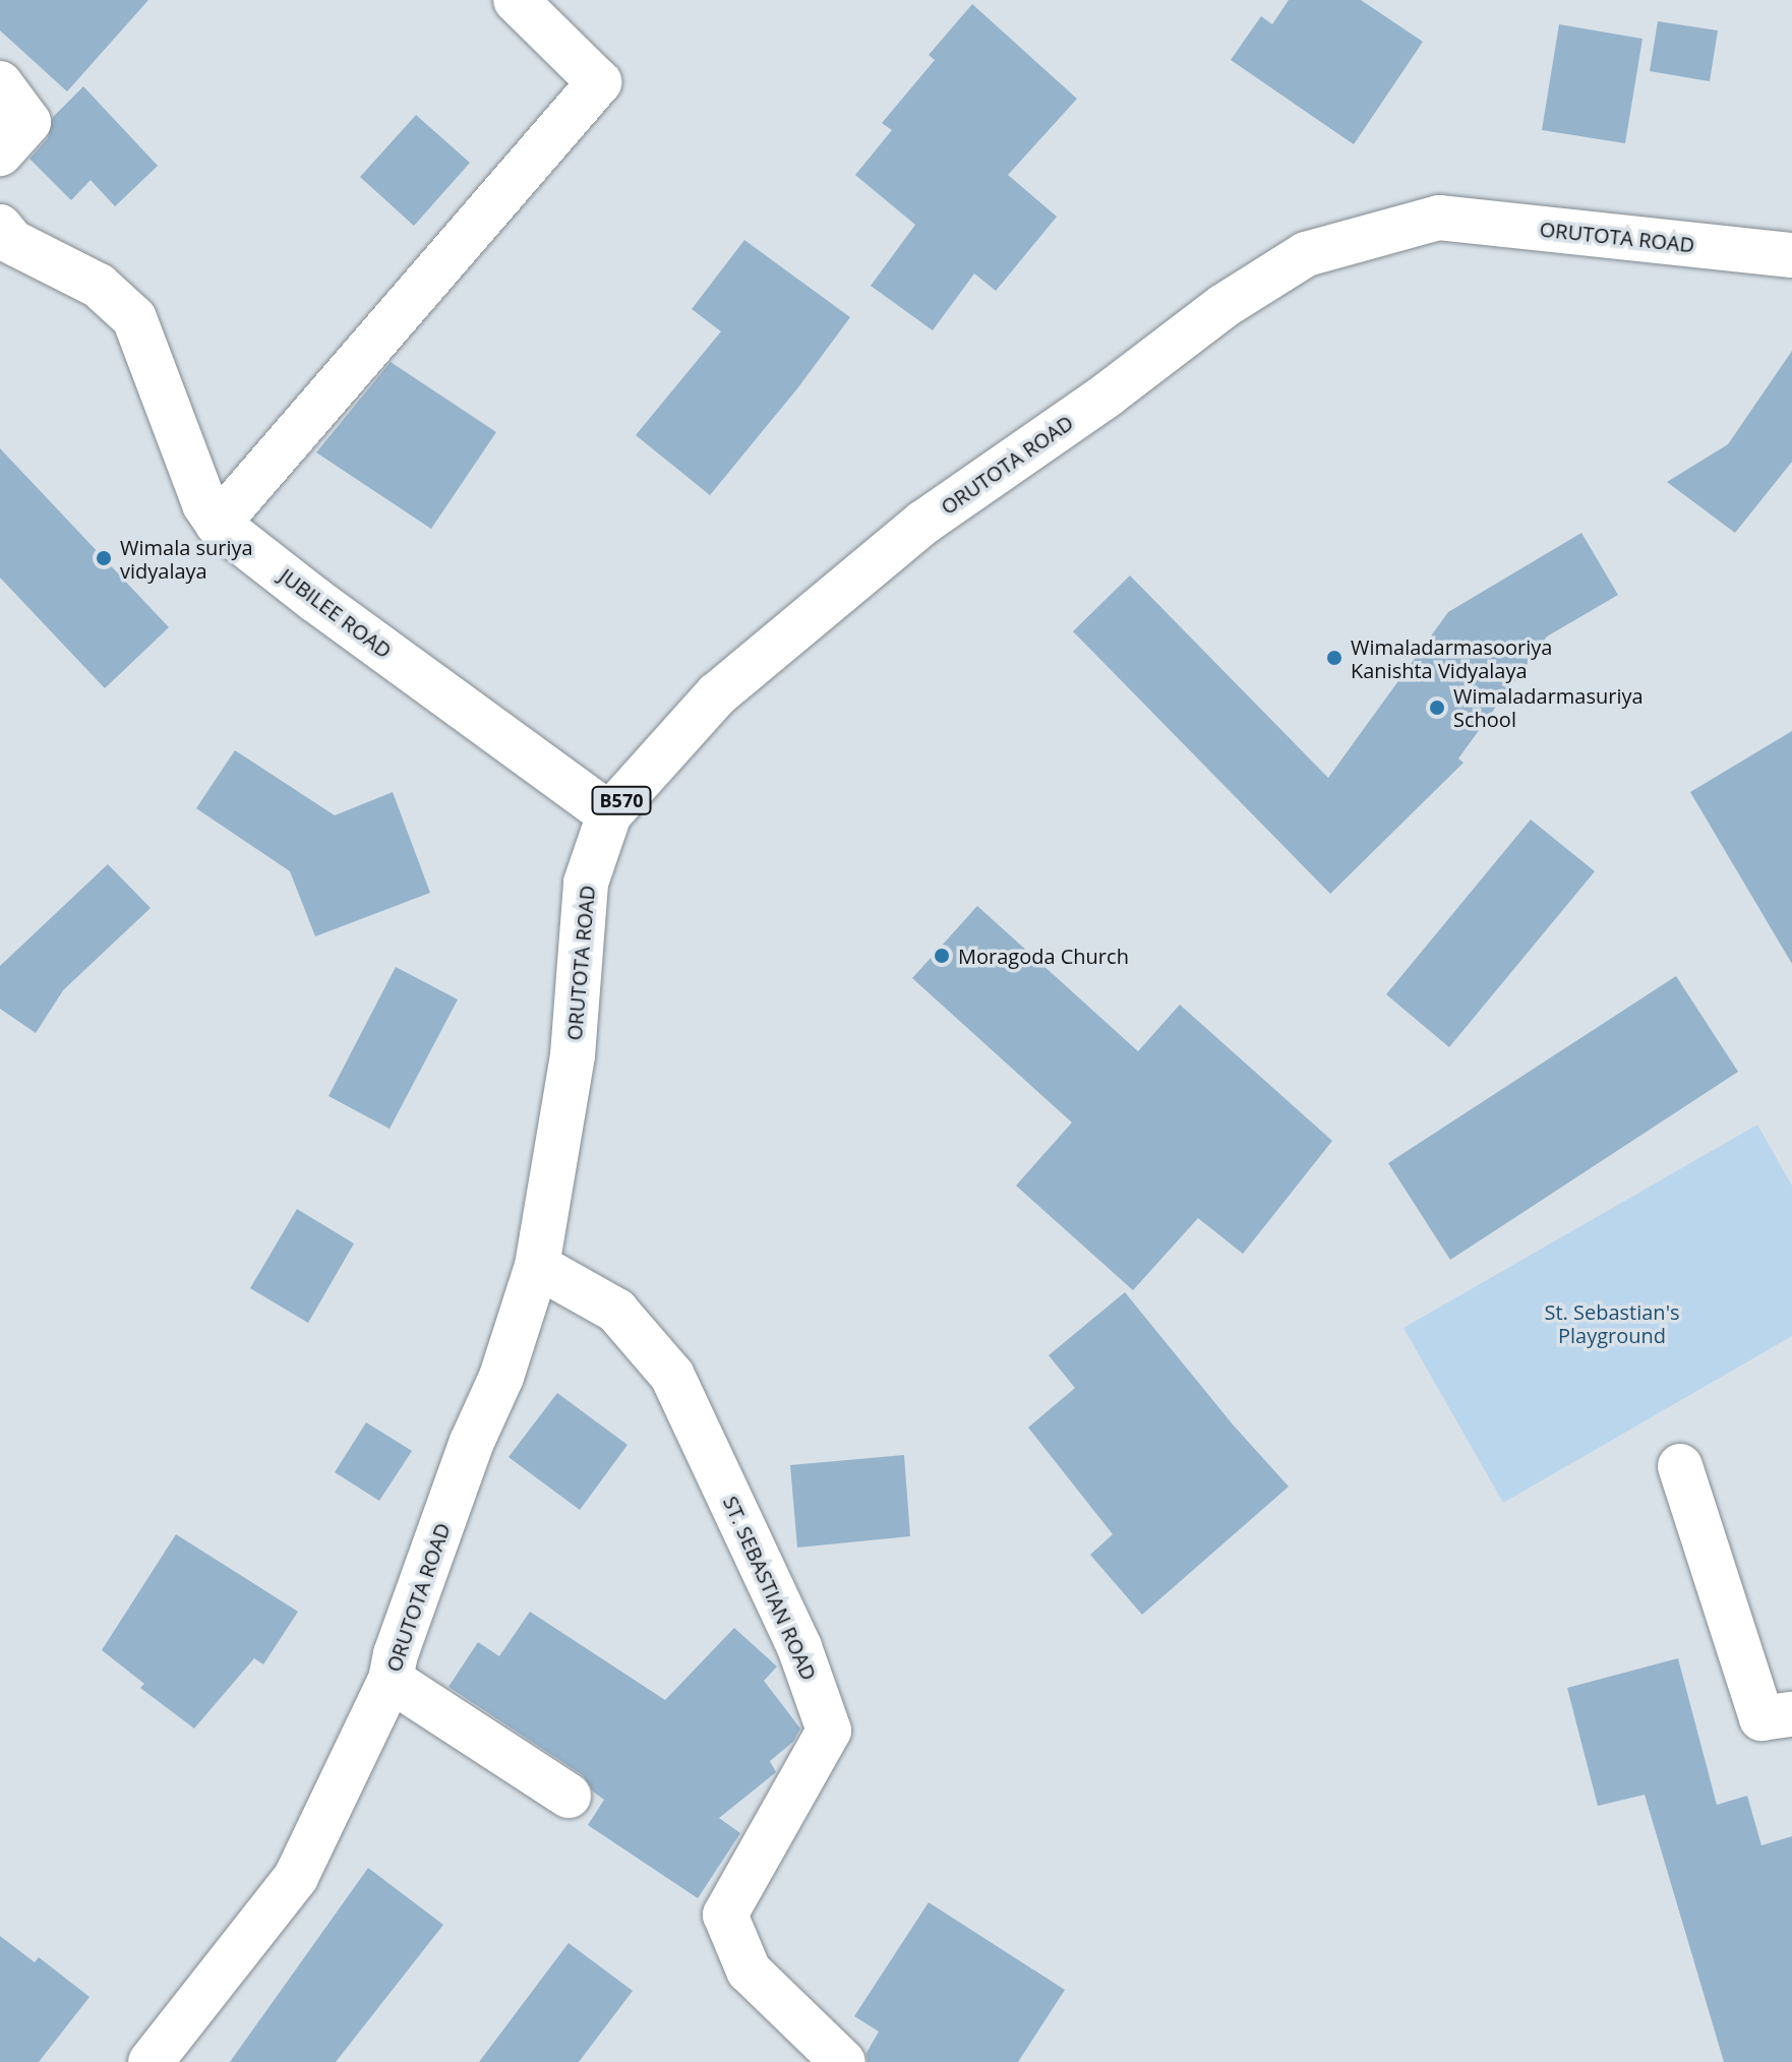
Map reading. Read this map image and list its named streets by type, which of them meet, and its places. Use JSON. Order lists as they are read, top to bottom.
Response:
{
  "streets": {
    "street": [
      "ORUTOTA ROAD",
      "JUBILEE ROAD",
      "B570",
      "ST. SEBASTIAN ROAD"
    ]
  },
  "crossings": [
    ["ORUTOTA ROAD", "JUBILEE ROAD"],
    ["ORUTOTA ROAD", "ST. SEBASTIAN ROAD"]
  ],
  "parks": ["St. Sebastian's Playground"],
  "places": [
    "Wimala suriya vidyalaya",
    "Wimaladarmasooriya Kanishta Vidyalaya",
    "Wimaladarmasuriya School",
    "Moragoda Church"
  ]
}
